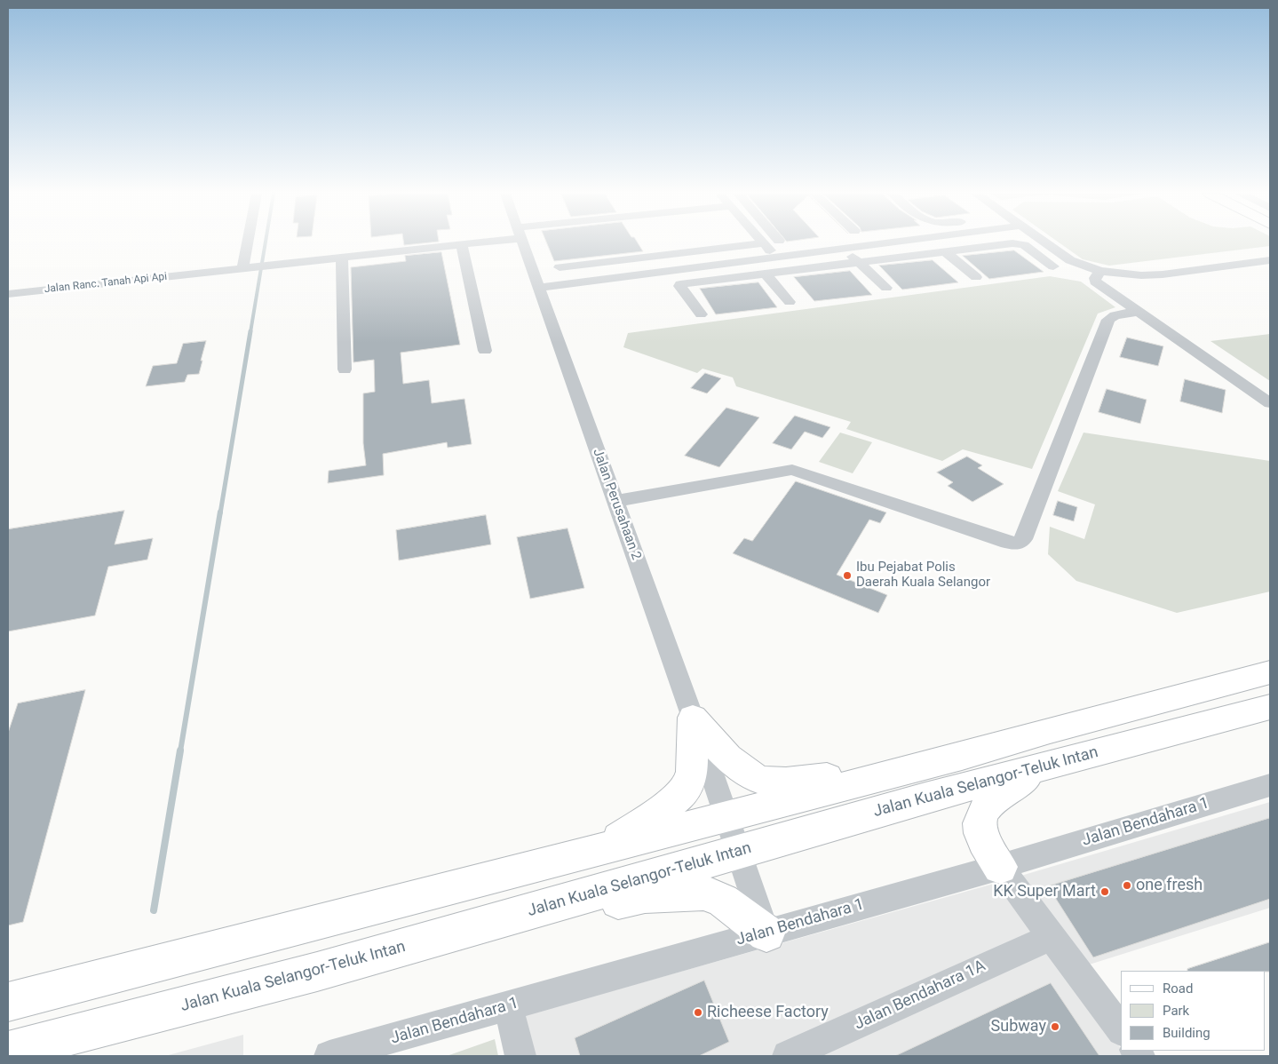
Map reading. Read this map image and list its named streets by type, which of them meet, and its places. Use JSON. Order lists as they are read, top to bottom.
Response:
{
  "streets": {
    "main road": ["Jalan Kuala Selangor-Teluk Intan"],
    "street": [
      "Jalan Ranc. Tanah Api Api",
      "Jalan Perusahaan 2",
      "Jalan Bendahara 1",
      "Jalan Bendahara 1A"
    ]
  },
  "crossings": [
    ["Jalan Perusahaan 2", "Jalan Kuala Selangor-Teluk Intan"],
    ["Jalan Perusahaan 2", "Jalan Bendahara 1"]
  ],
  "places": [
    "Ibu Pejabat Polis Daerah Kuala Selangor",
    "one fresh",
    "KK Super Mart",
    "Richeese Factory",
    "Subway"
  ],
  "legend": ["Road", "Park", "Building"]
}
